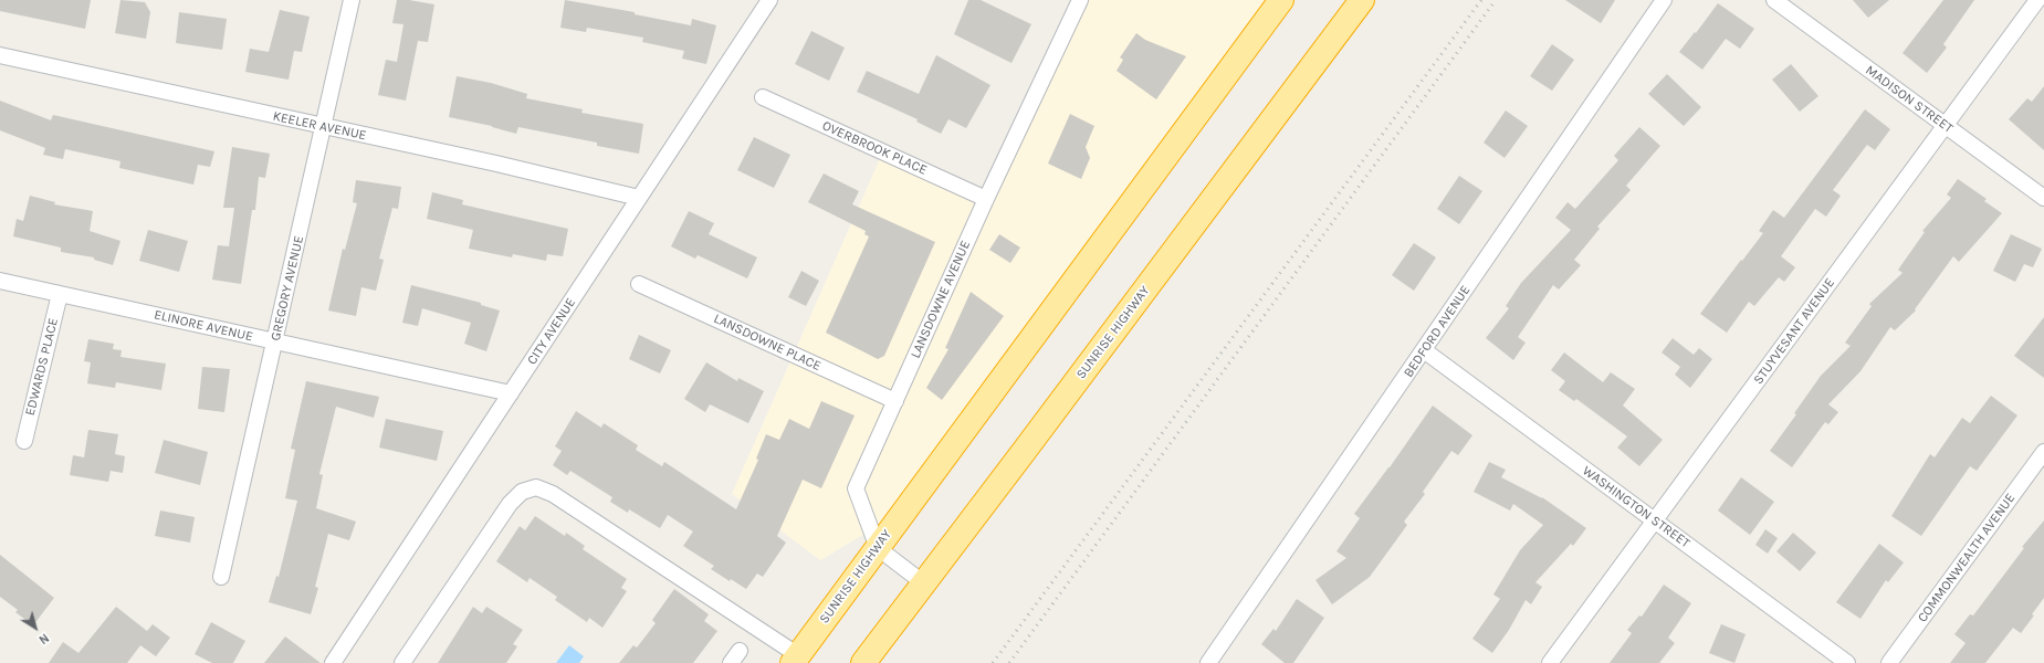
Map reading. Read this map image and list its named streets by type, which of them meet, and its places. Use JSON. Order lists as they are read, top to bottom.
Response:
{
  "streets": {
    "highway": ["SUNRISE HIGHWAY"],
    "street": [
      "MADISON STREET",
      "KEELER AVENUE",
      "OVERBROOK PLACE",
      "GREGORY AVENUE",
      "LANSDOWNE AVENUE",
      "ELINORE AVENUE",
      "CITY AVENUE",
      "BEDFORD AVENUE",
      "STUYVESANT AVENUE",
      "LANSDOWNE PLACE",
      "EDWARDS PLACE",
      "WASHINGTON STREET",
      "COMMONWEALTH AVENUE"
    ]
  },
  "crossings": [
    ["MADISON STREET", "STUYVESANT AVENUE"],
    ["KEELER AVENUE", "GREGORY AVENUE"],
    ["KEELER AVENUE", "CITY AVENUE"],
    ["OVERBROOK PLACE", "LANSDOWNE AVENUE"],
    ["GREGORY AVENUE", "ELINORE AVENUE"],
    ["LANSDOWNE AVENUE", "SUNRISE HIGHWAY"],
    ["LANSDOWNE AVENUE", "LANSDOWNE PLACE"],
    ["ELINORE AVENUE", "CITY AVENUE"],
    ["ELINORE AVENUE", "EDWARDS PLACE"],
    ["BEDFORD AVENUE", "WASHINGTON STREET"],
    ["STUYVESANT AVENUE", "WASHINGTON STREET"]
  ],
  "north": "bottom right"
}
